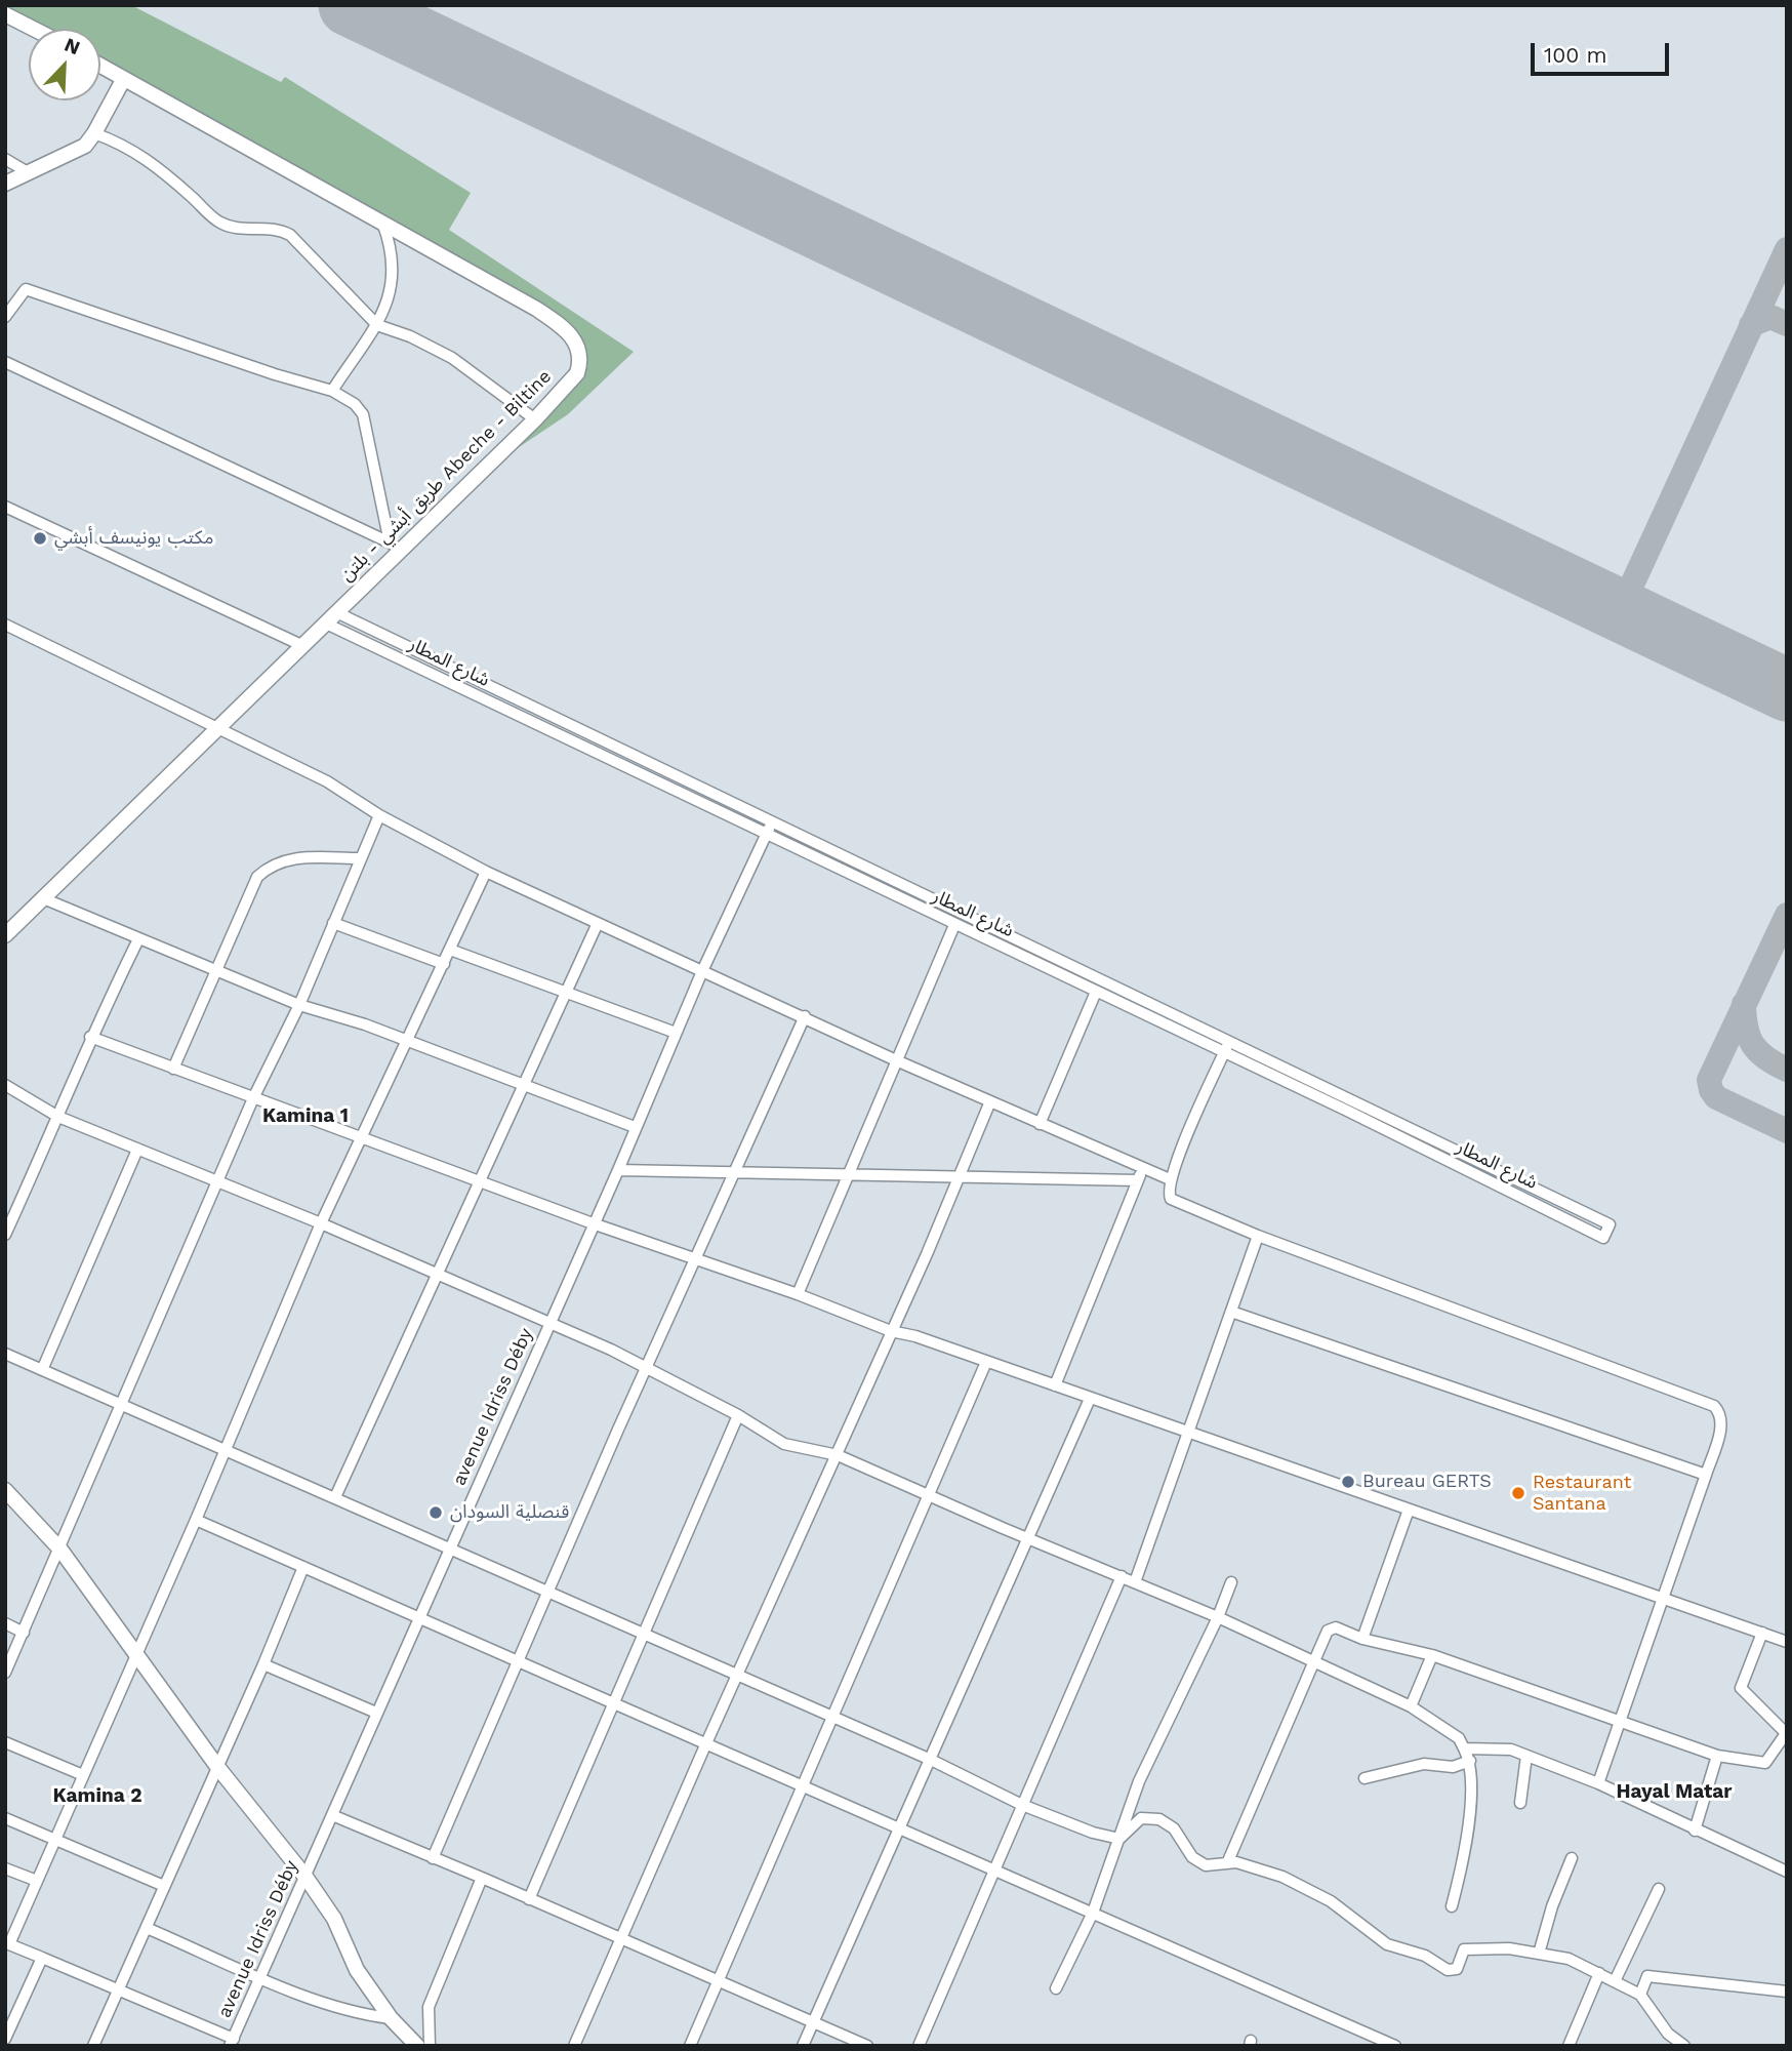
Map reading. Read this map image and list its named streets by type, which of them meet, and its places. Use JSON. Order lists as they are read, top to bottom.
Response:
{
  "streets": {
    "main road": ["طريق أبشي - بلتن Abeche - Biltine"],
    "street": ["شارع المطار", "avenue Idriss Déby"]
  },
  "crossings": [
    ["طريق أبشي - بلتن Abeche - Biltine", "شارع المطار"],
    ["شارع المطار", "avenue Idriss Déby"]
  ],
  "districts": ["Kamina 1", "Hayal Matar", "Kamina 2"],
  "places": [
    "مكتب يونيسف أبشي",
    "Bureau GERTS",
    "Restaurant Santana",
    "قنصلية السودان"
  ],
  "scale_bar": "100 m",
  "north": "top right"
}
